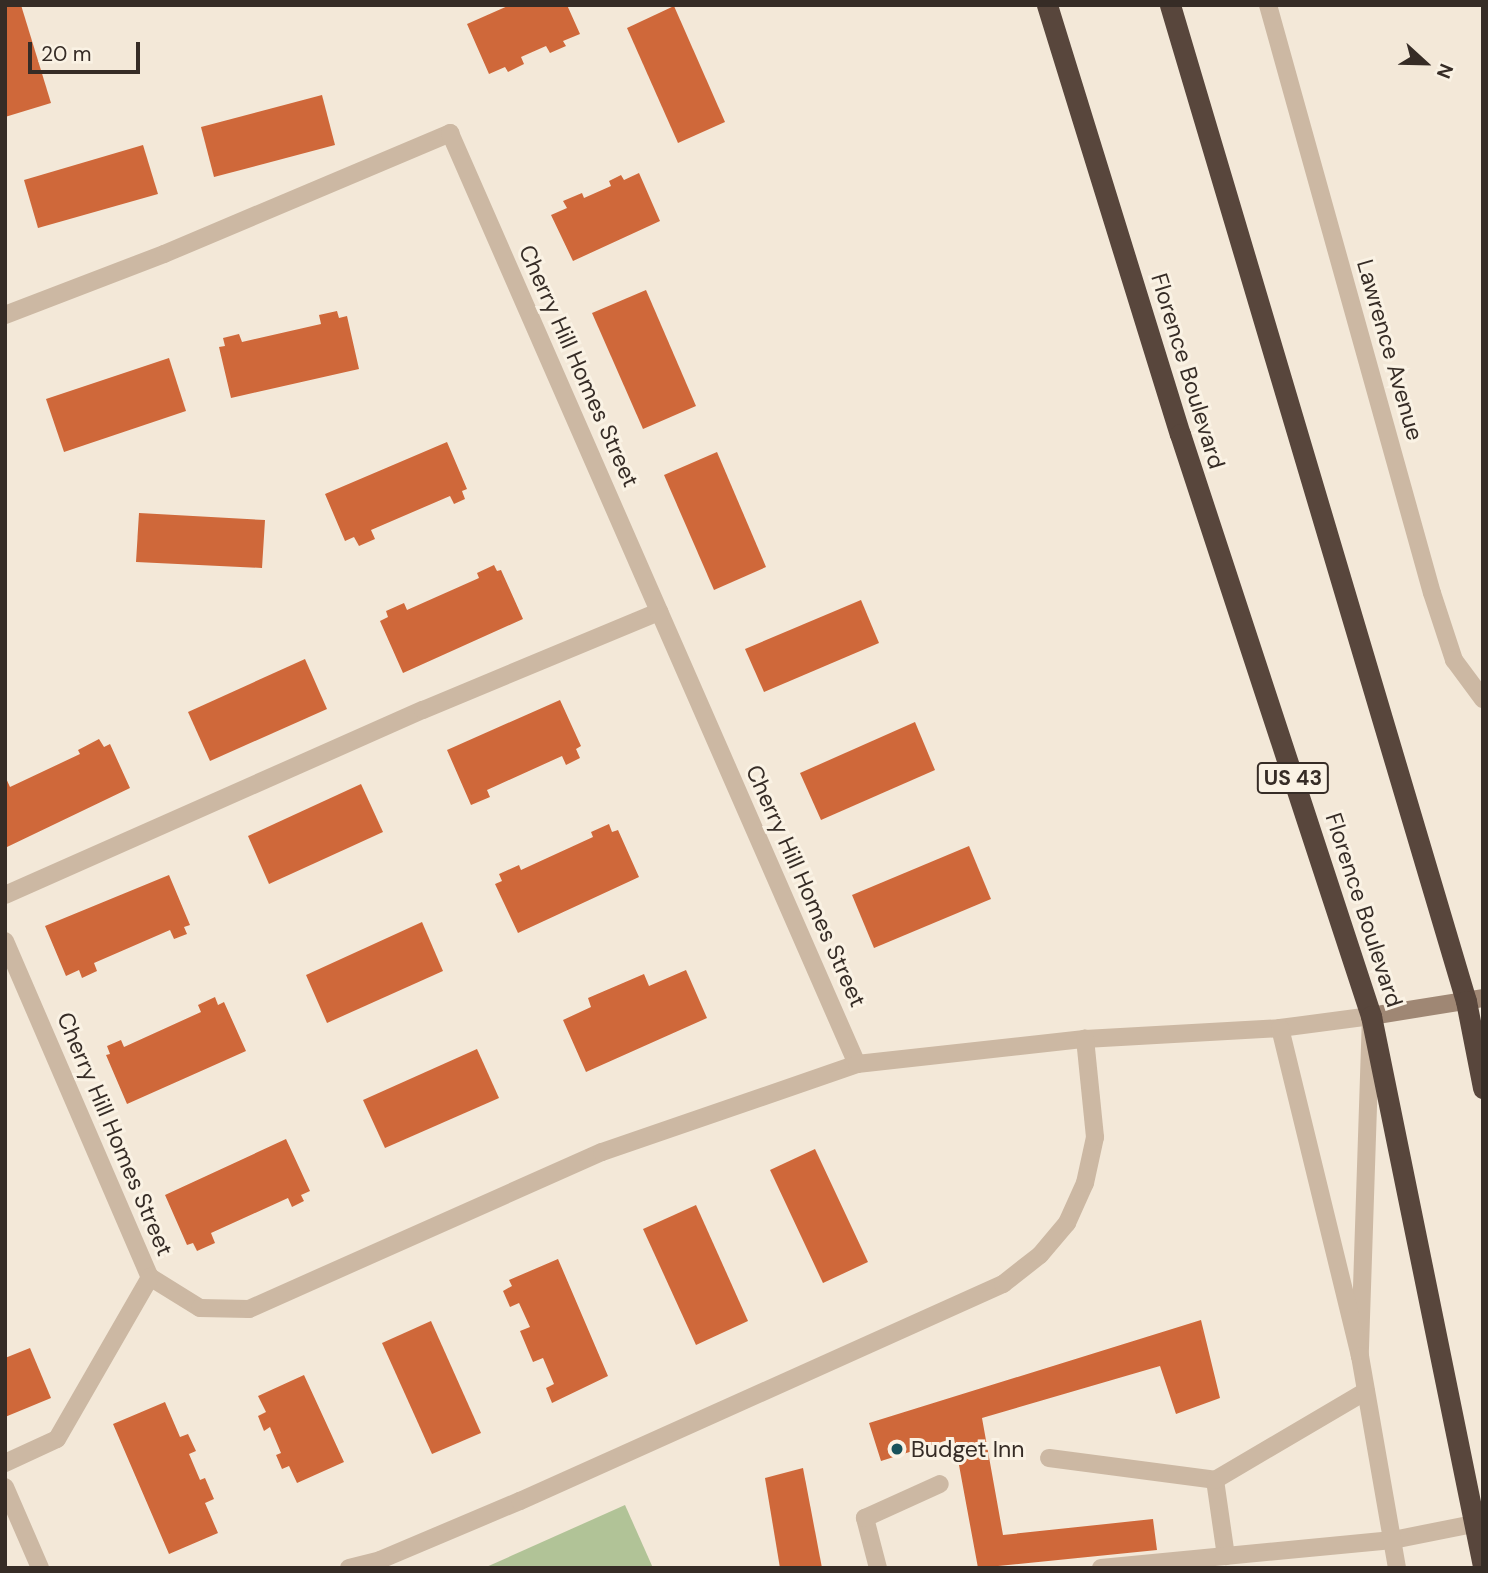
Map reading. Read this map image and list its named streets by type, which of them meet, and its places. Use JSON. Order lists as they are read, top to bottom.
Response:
{
  "streets": {
    "highway": ["Florence Boulevard", "US 43"],
    "street": ["Lawrence Avenue", "Cherry Hill Homes Street"]
  },
  "places": ["Budget Inn"],
  "scale_bar": "20 m",
  "north": "right"
}
